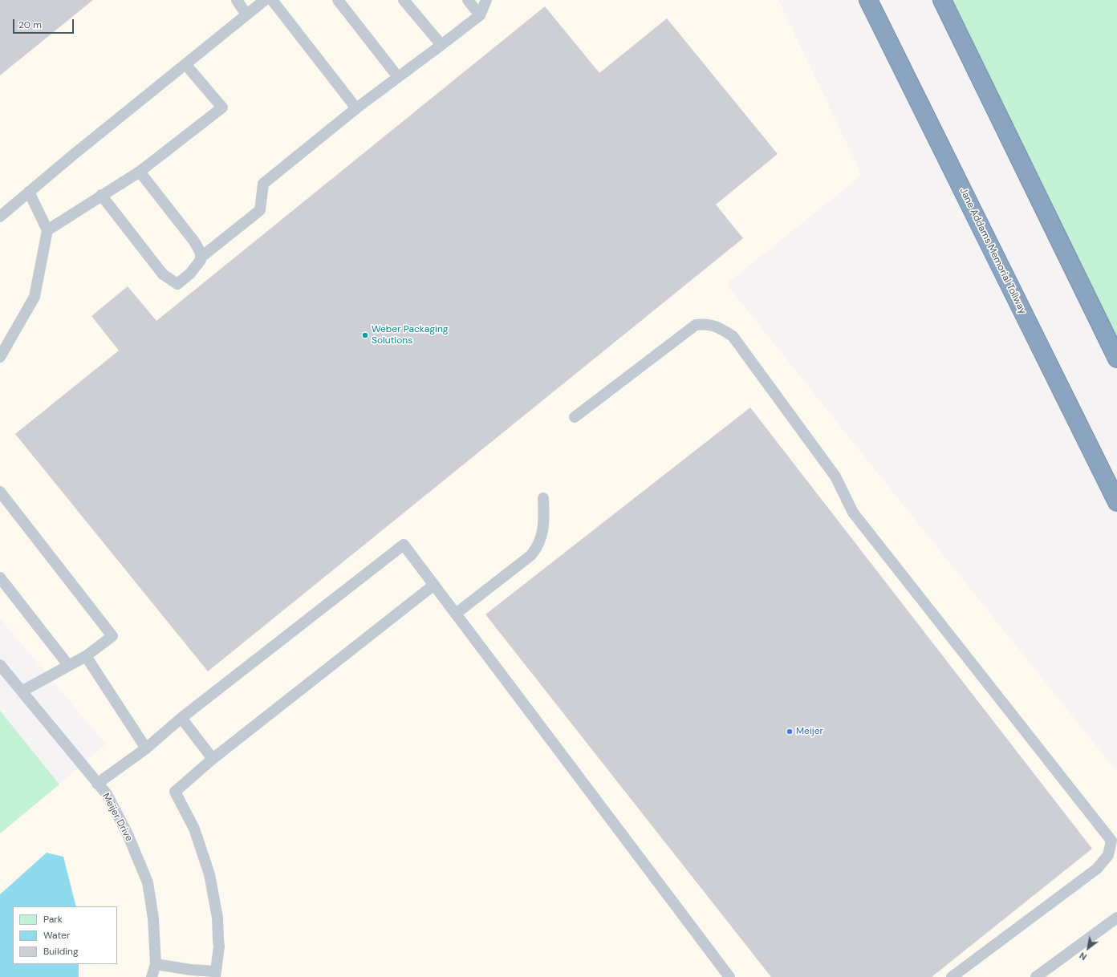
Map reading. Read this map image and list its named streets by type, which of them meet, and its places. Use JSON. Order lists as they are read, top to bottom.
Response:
{
  "streets": {
    "highway": ["Jane Addams Memorial Tollway"],
    "lane": ["Meijer Drive"]
  },
  "places": ["Weber Packaging Solutions", "Meijer"],
  "legend": ["Park", "Water", "Building"],
  "scale_bar": "20 m",
  "north": "bottom left"
}
